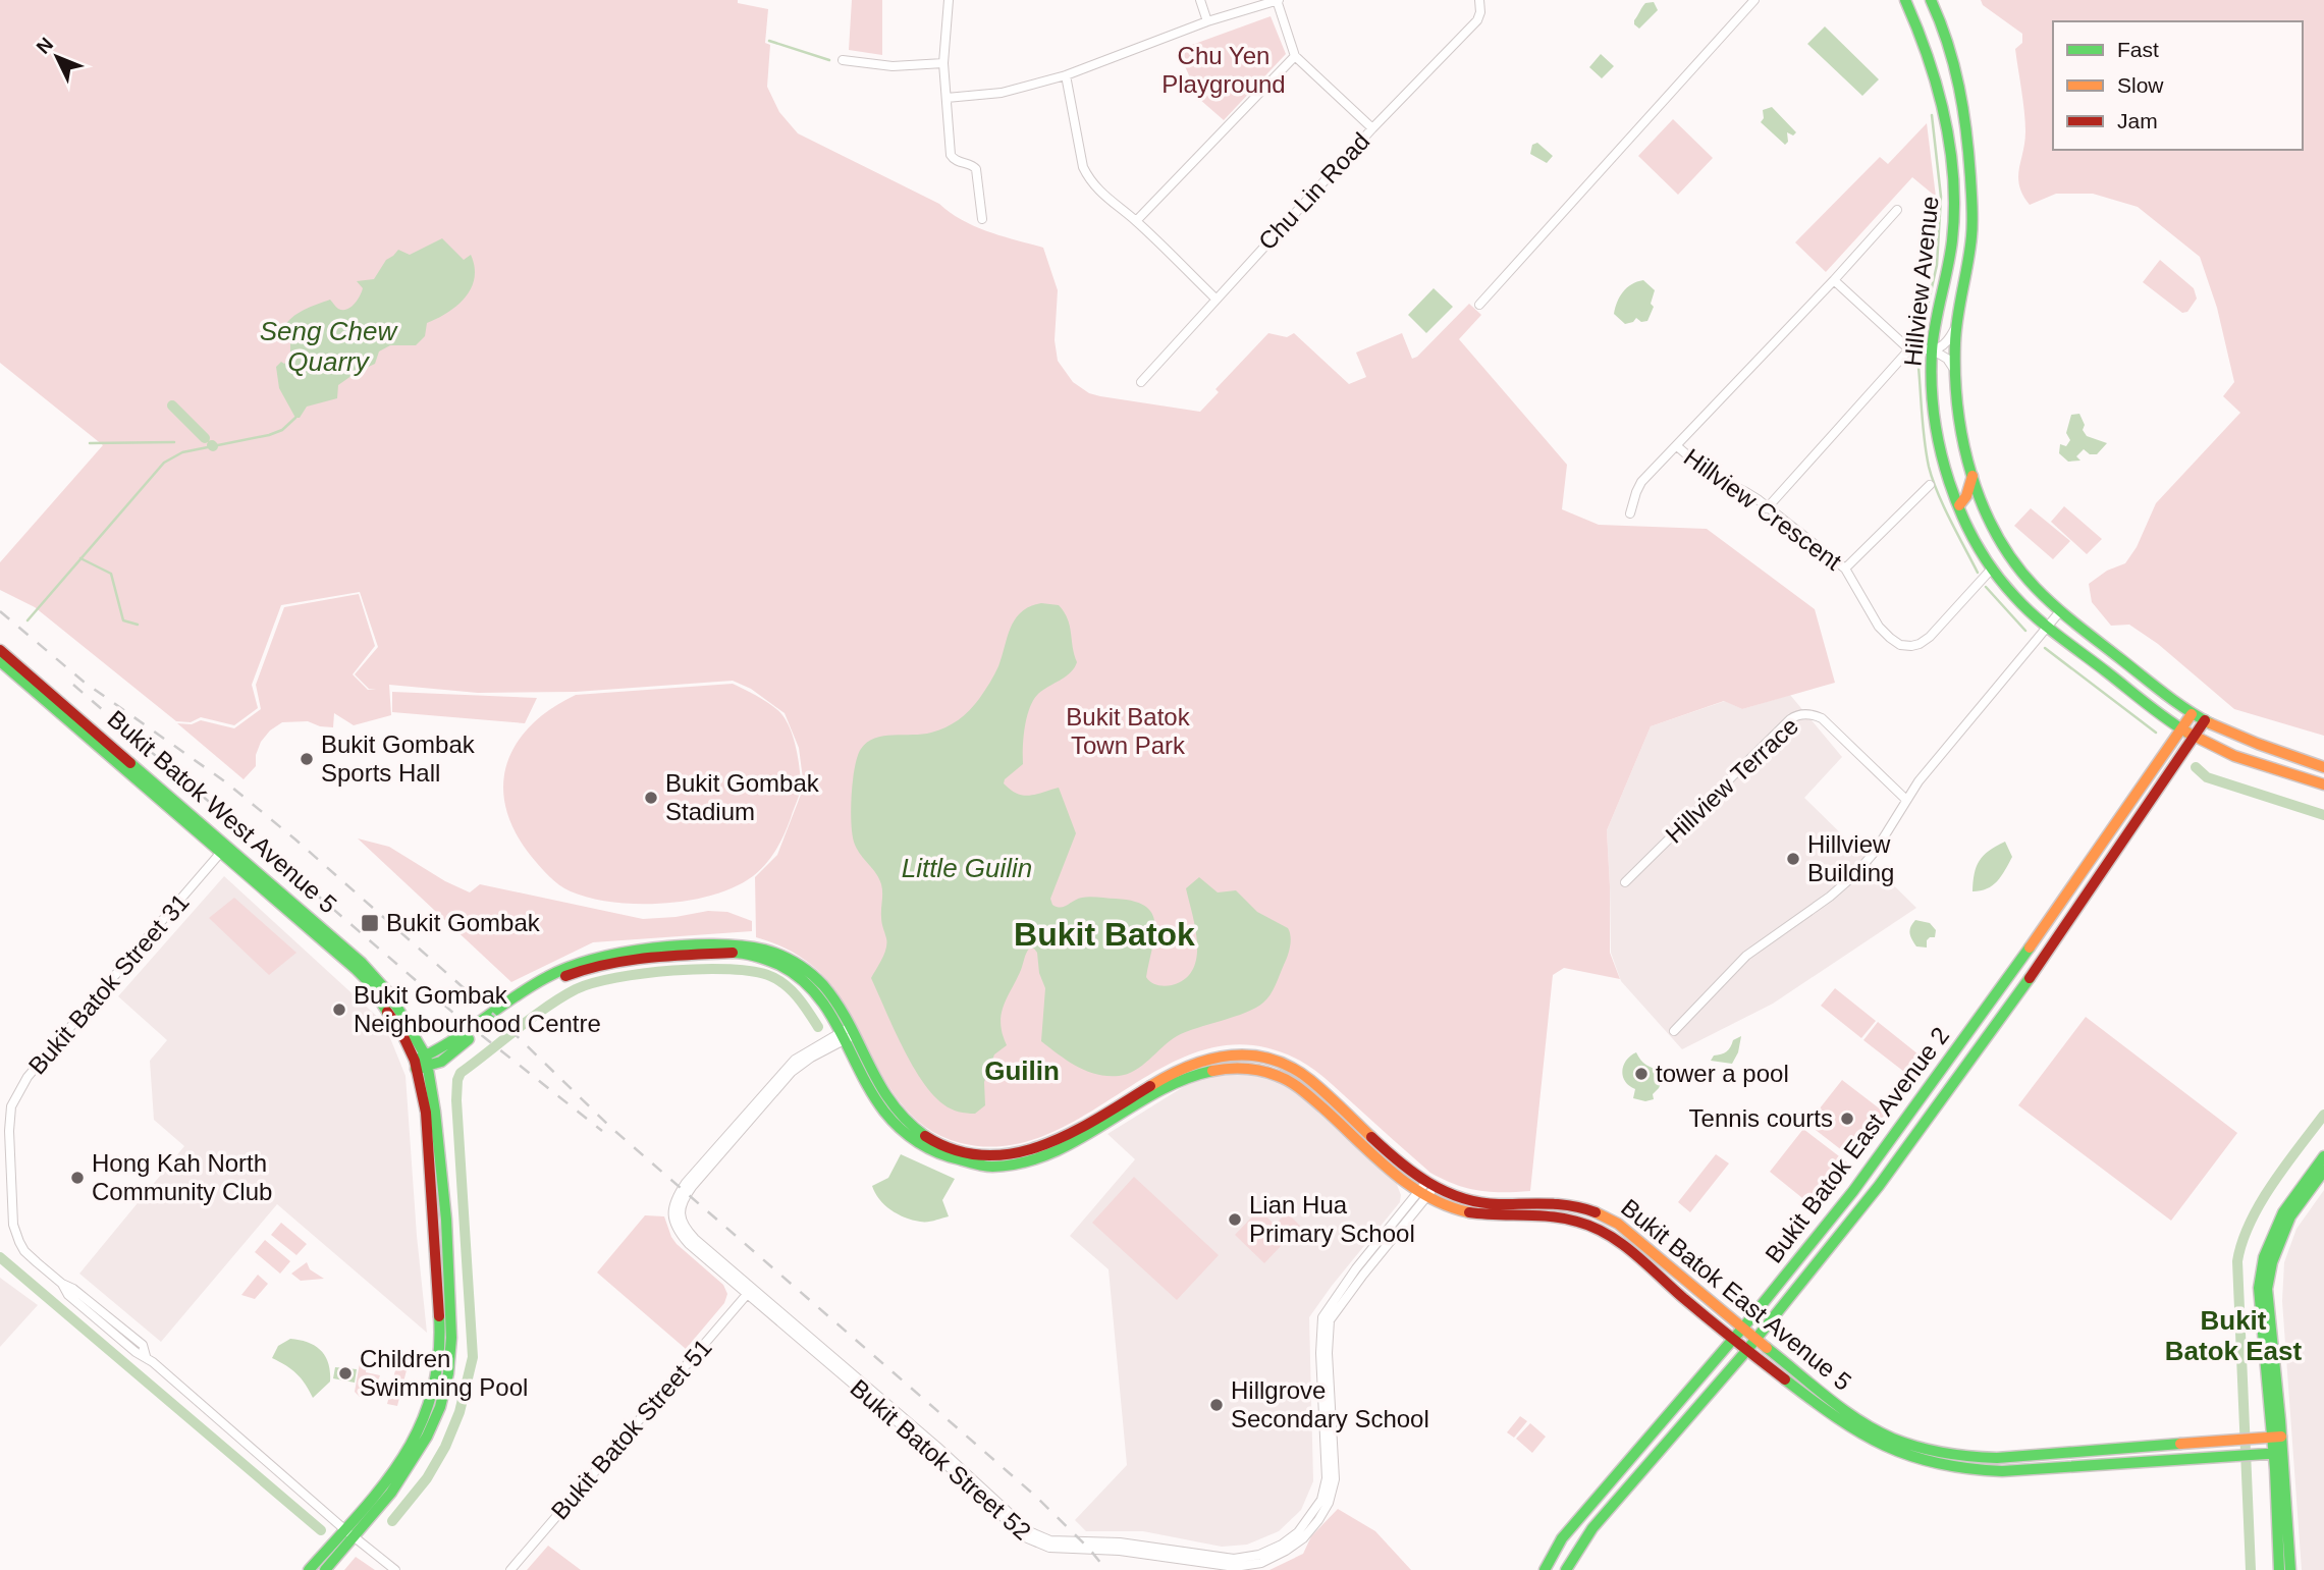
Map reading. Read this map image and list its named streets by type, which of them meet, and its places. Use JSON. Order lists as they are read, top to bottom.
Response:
{
  "streets": {
    "street": [
      "Chu Lin Road",
      "Hillview Avenue",
      "Hillview Crescent",
      "Hillview Terrace",
      "Bukit Batok West Avenue 5",
      "Bukit Batok Street 31",
      "Bukit Batok East Avenue 2",
      "Bukit Batok East Avenue 5",
      "Bukit Batok Street 51",
      "Bukit Batok Street 52"
    ]
  },
  "crossings": [
    ["Hillview Avenue", "Hillview Crescent"],
    ["Bukit Batok West Avenue 5", "Bukit Batok Street 31"],
    ["Bukit Batok West Avenue 5", "Bukit Batok East Avenue 5"],
    ["Bukit Batok East Avenue 2", "Bukit Batok East Avenue 5"],
    ["Bukit Batok East Avenue 5", "Bukit Batok Street 52"],
    ["Bukit Batok Street 51", "Bukit Batok Street 52"]
  ],
  "districts": ["Bukit Batok", "Guilin", "Bukit Batok East"],
  "water": ["Seng Chew Quarry", "Little Guilin"],
  "parks": ["Chu Yen Playground", "Bukit Batok Town Park"],
  "places": {
    "other": [
      "Bukit Gombak Sports Hall",
      "Bukit Gombak Stadium",
      "Hillview Building",
      "Bukit Gombak Neighbourhood Centre",
      "tower a pool",
      "Tennis courts",
      "Hong Kah North Community Club",
      "Lian Hua Primary School",
      "Children Swimming Pool",
      "Hillgrove Secondary School"
    ],
    "transit": ["Bukit Gombak"]
  },
  "legend": ["Fast", "Slow", "Jam"],
  "north": "top left"
}
